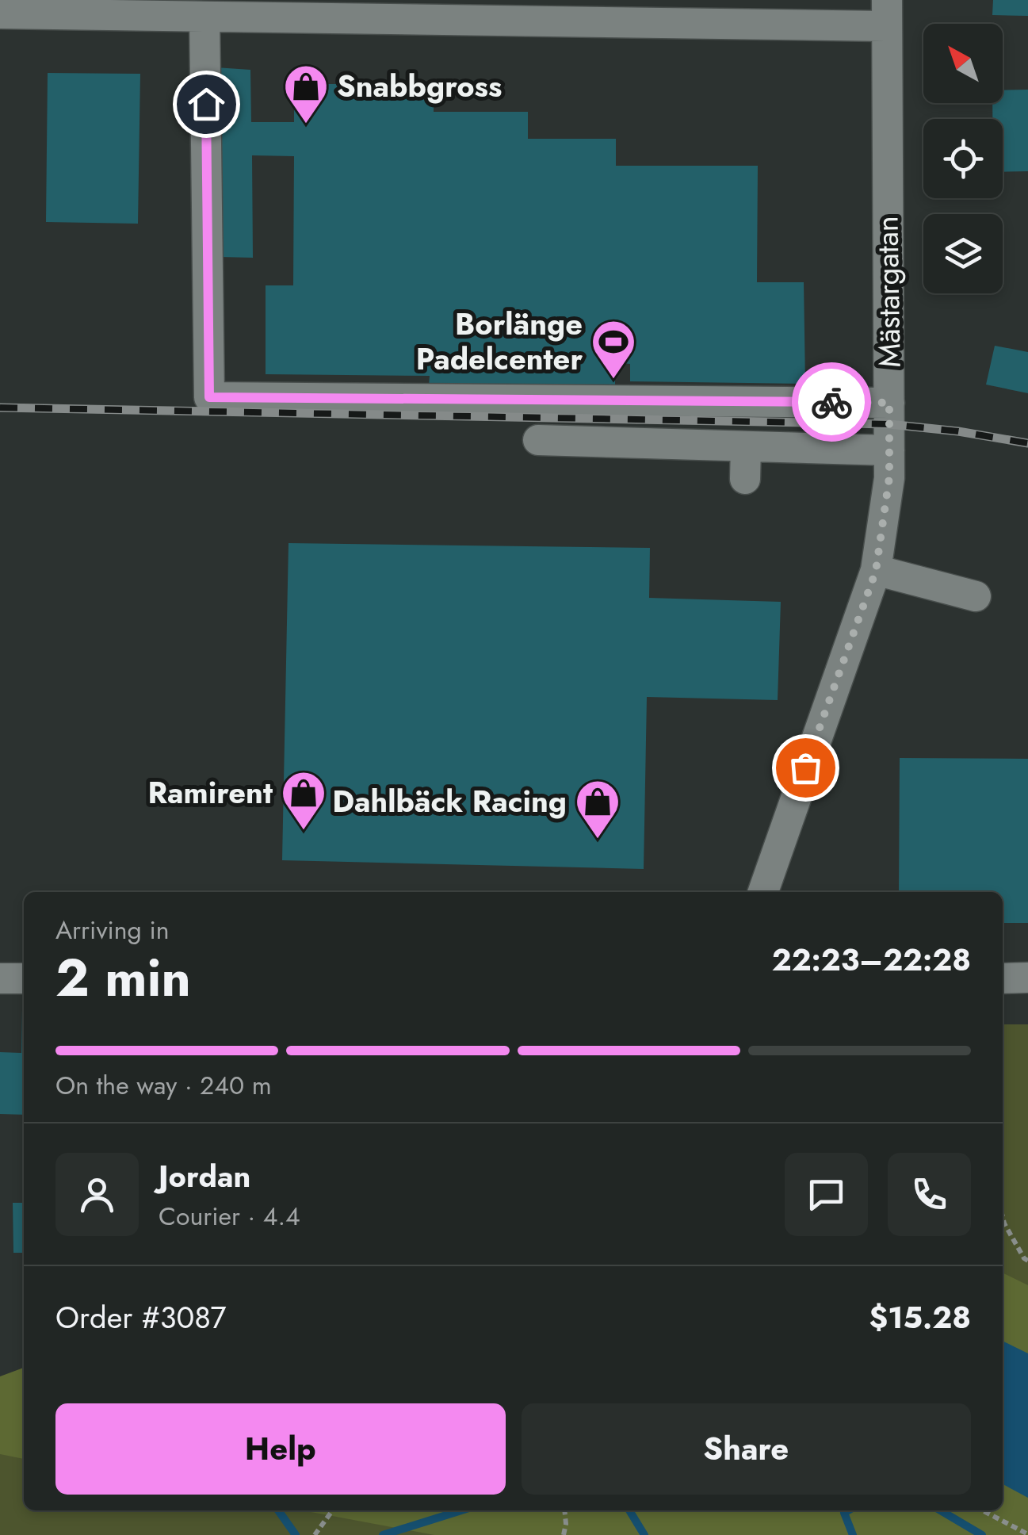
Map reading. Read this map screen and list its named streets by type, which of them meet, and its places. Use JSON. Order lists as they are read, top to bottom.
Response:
{
  "streets": {
    "street": ["Mästargatan"]
  },
  "places": {
    "shop": ["Snabbgross", "Ramirent", "Dahlbäck Racing"],
    "sports": ["Borlänge Padelcenter"]
  },
  "north": "top left",
  "page": {
    "heading": ["2 min", "Arriving in", "22:23–22:28"],
    "panel": [
      "Jordan",
      "Courier · 4.4",
      "Order #3087",
      "$15.28"
    ],
    "bar": "On the way · 240 m",
    "buttons": ["Help", "Share"]
  }
}
